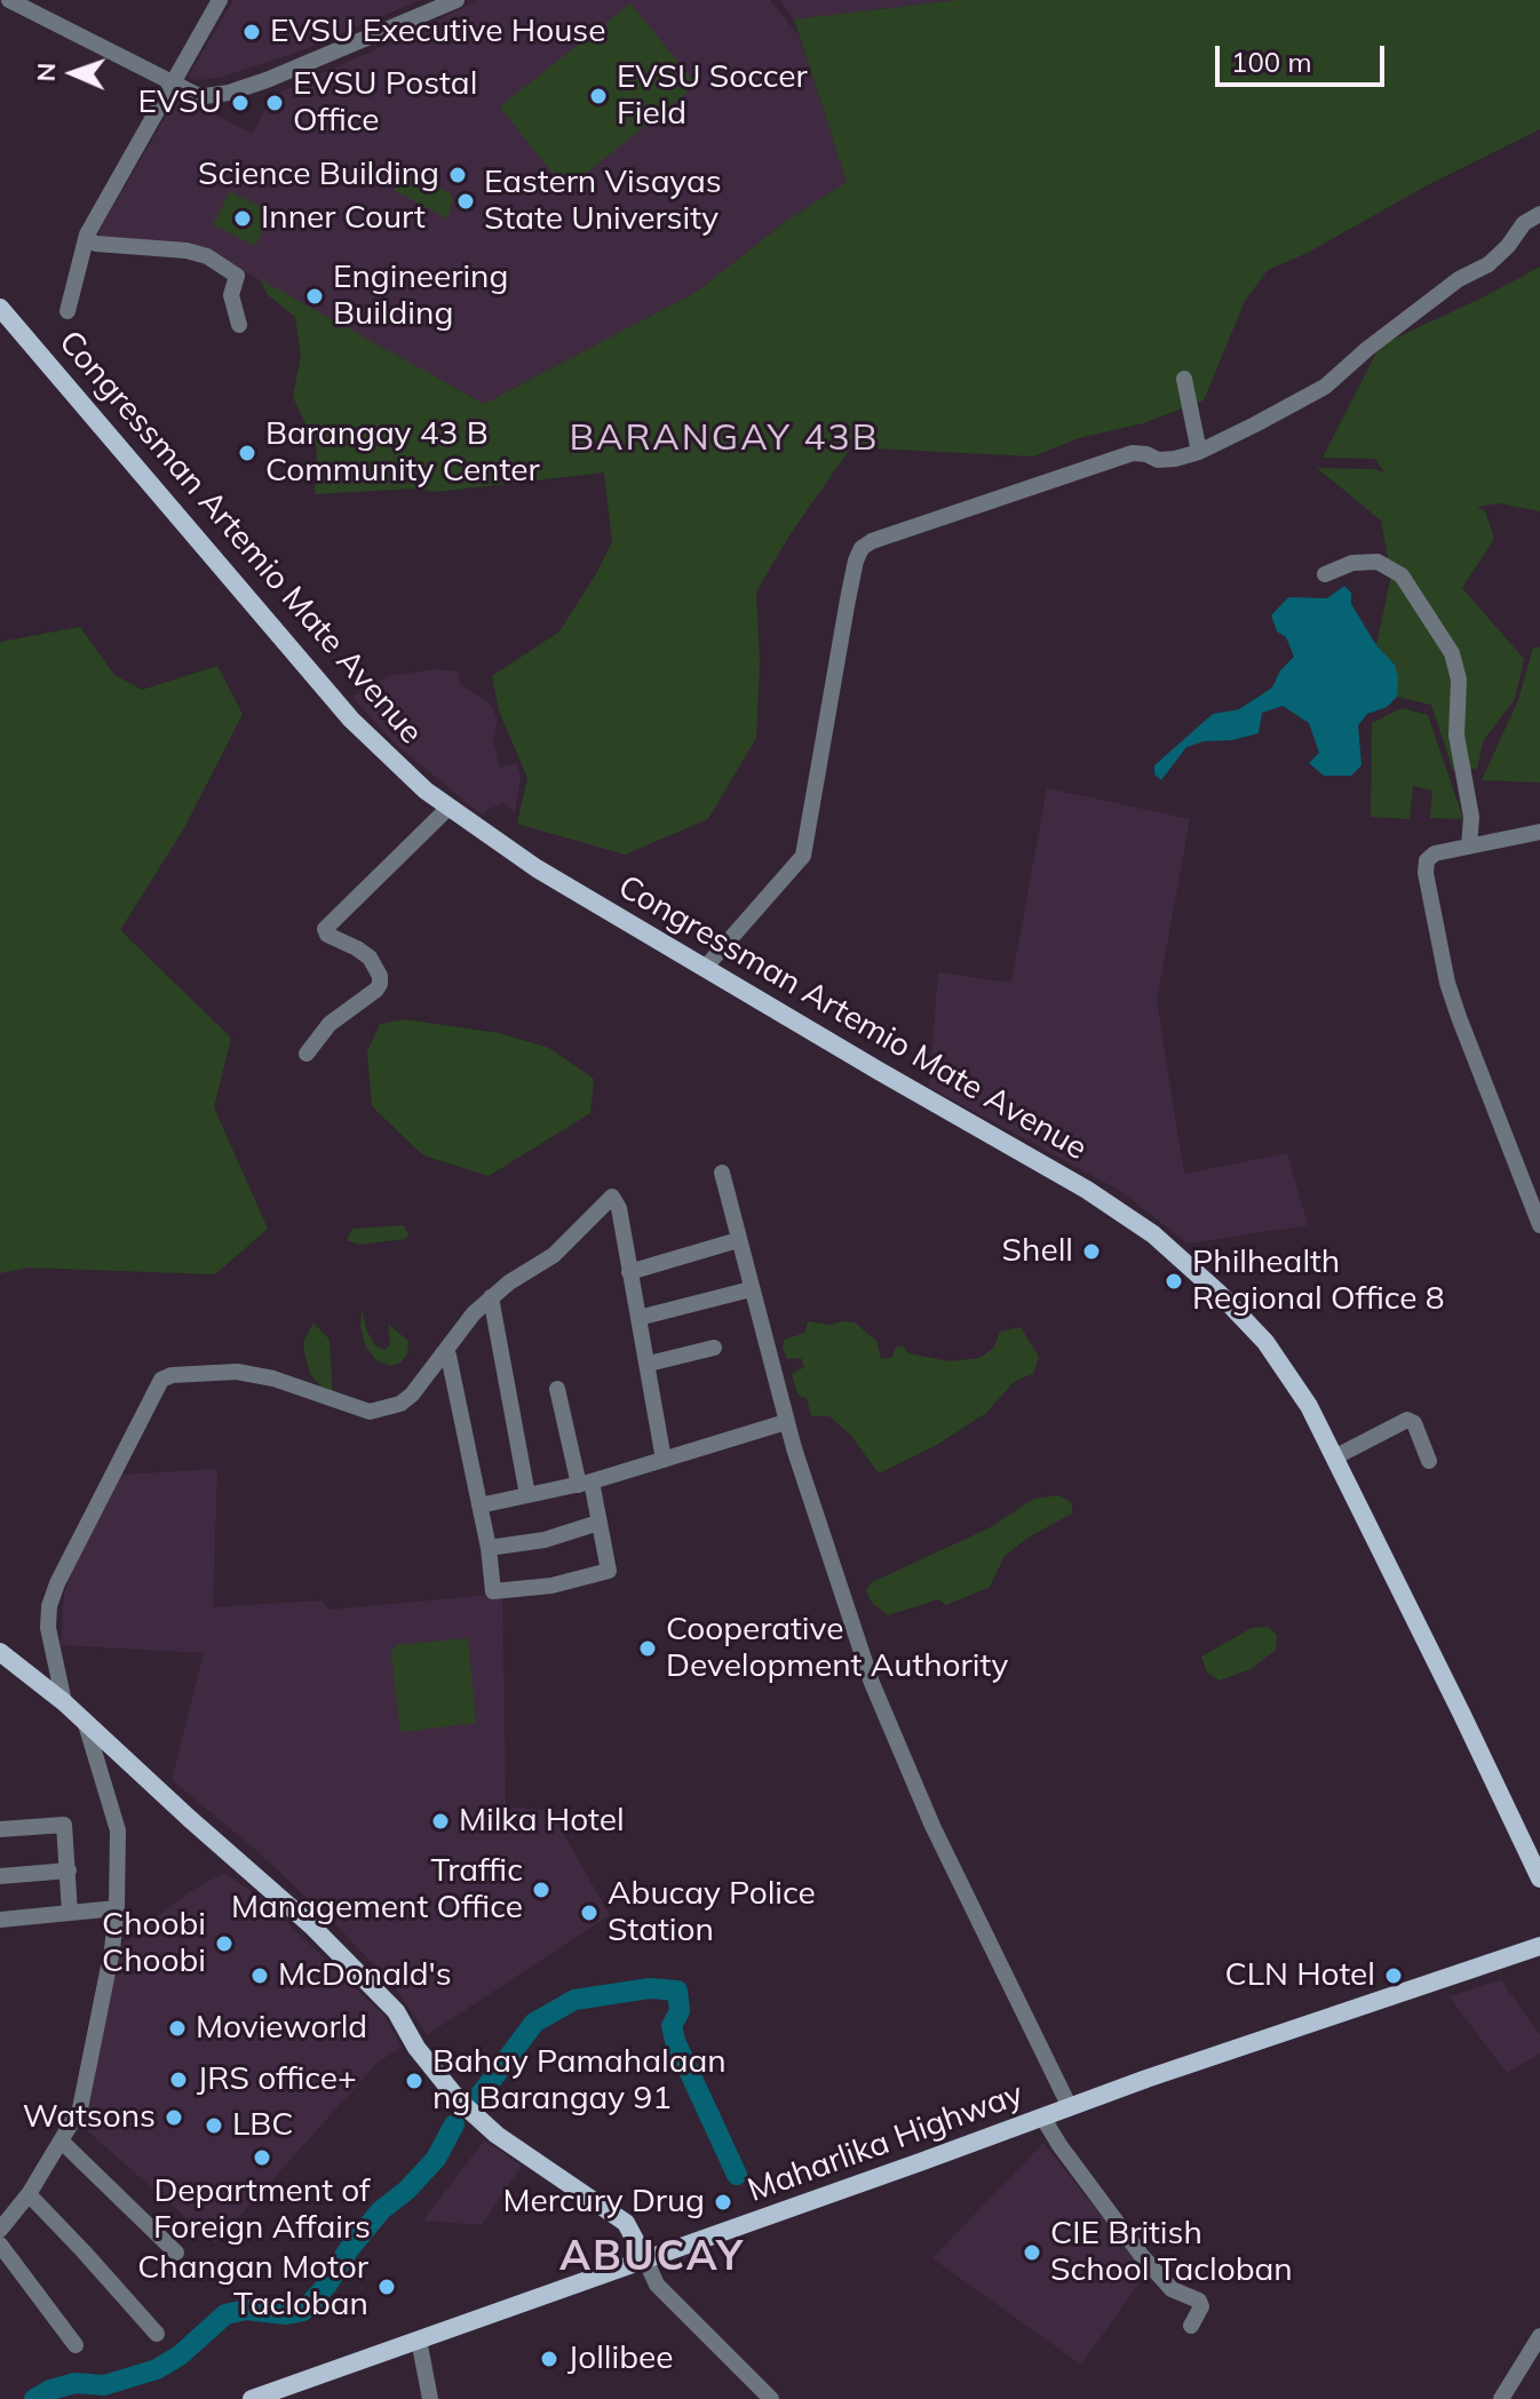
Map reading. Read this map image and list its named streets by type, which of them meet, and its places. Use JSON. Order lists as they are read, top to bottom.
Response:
{
  "streets": {
    "main road": ["Congressman Artemio Mate Avenue", "Maharlika Highway"]
  },
  "districts": ["BARANGAY 43B", "ABUCAY"],
  "places": [
    "EVSU Executive House",
    "EVSU Soccer Field",
    "EVSU",
    "EVSU Postal Office",
    "Science Building",
    "Eastern Visayas State University",
    "Inner Court",
    "Engineering Building",
    "Barangay 43 B Community Center",
    "Shell",
    "Philhealth Regional Office 8",
    "Cooperative Development Authority",
    "Milka Hotel",
    "Traffic Management Office",
    "Abucay Police Station",
    "Choobi Choobi",
    "McDonald's",
    "CLN Hotel",
    "Movieworld",
    "JRS office+",
    "Bahay Pamahalaan ng Barangay 91",
    "Watsons",
    "LBC",
    "Department of Foreign Affairs",
    "Mercury Drug",
    "CIE British School Tacloban",
    "Changan Motor Tacloban",
    "Jollibee"
  ],
  "scale_bar": "100 m",
  "north": "left"
}
